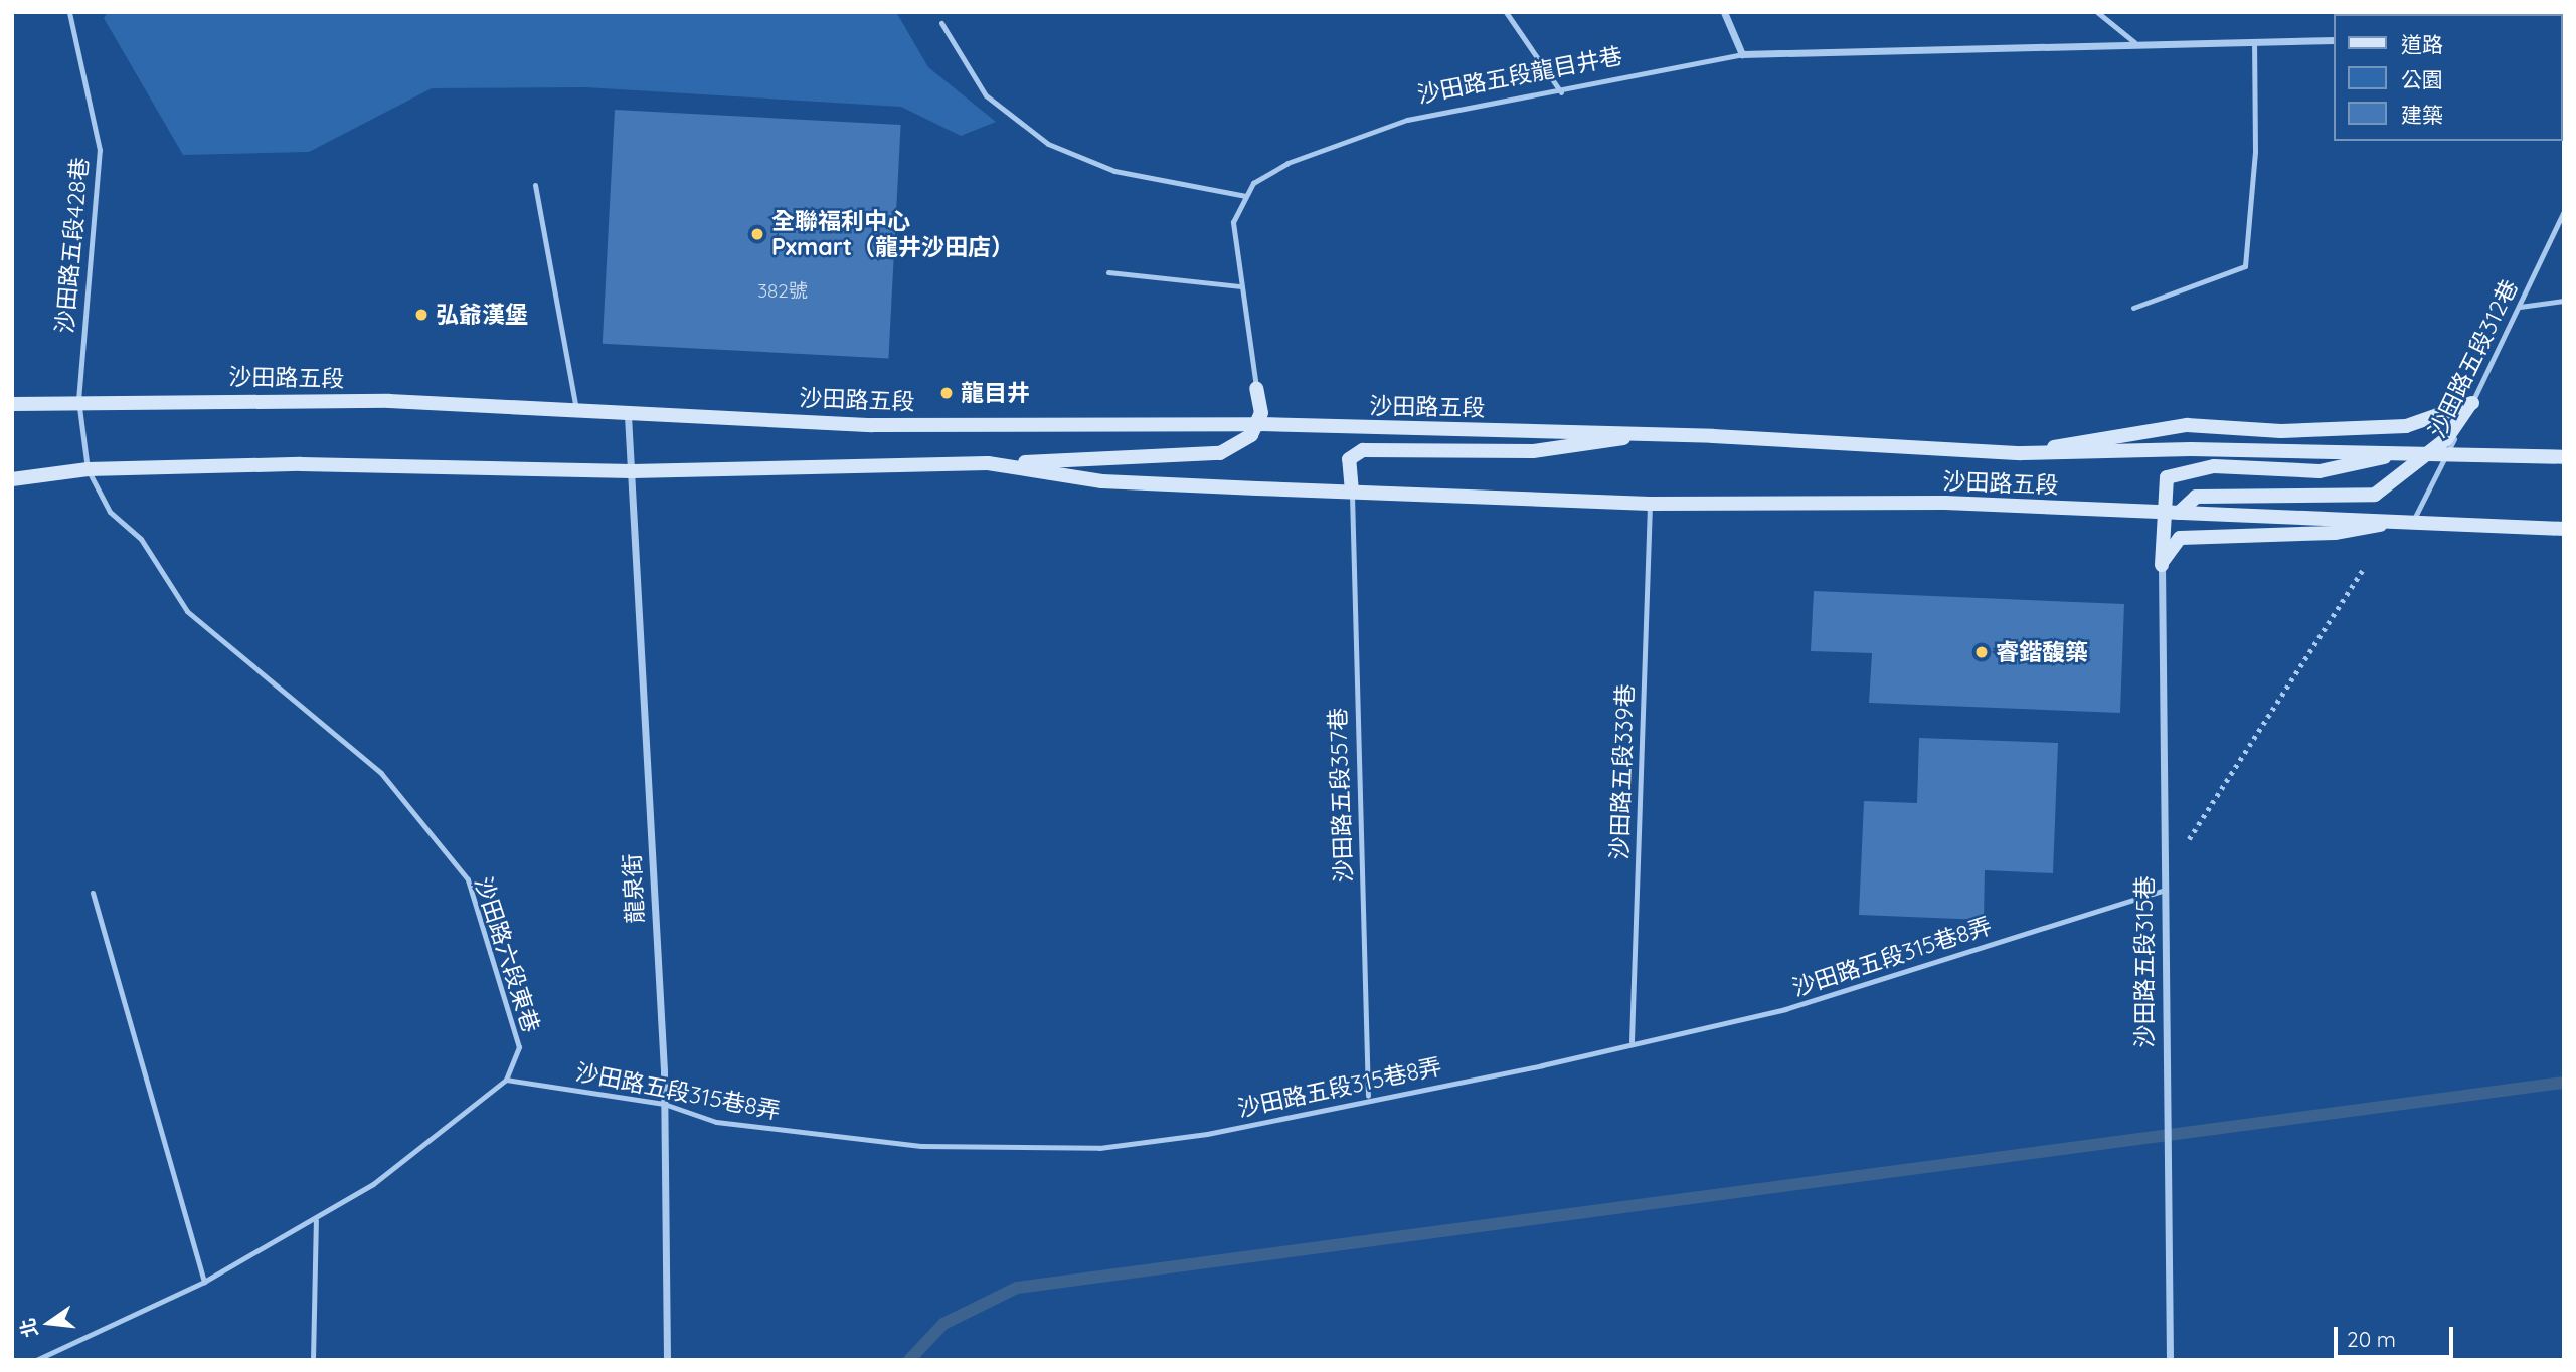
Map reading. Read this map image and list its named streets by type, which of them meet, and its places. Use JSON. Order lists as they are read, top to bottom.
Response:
{
  "streets": {
    "street": [
      "沙田路五段龍目井巷",
      "沙田路五段",
      "龍泉街",
      "沙田路五段315巷"
    ],
    "lane": [
      "沙田路五段428巷",
      "沙田路五段312巷",
      "沙田路五段339巷",
      "沙田路五段357巷",
      "沙田路六段東巷",
      "沙田路五段315巷8弄"
    ]
  },
  "crossings": [
    ["沙田路五段龍目井巷", "沙田路五段"],
    ["沙田路五段428巷", "沙田路五段"],
    ["沙田路五段428巷", "沙田路六段東巷"],
    ["沙田路五段312巷", "沙田路五段"],
    ["沙田路五段", "沙田路五段339巷"],
    ["沙田路五段", "沙田路五段357巷"],
    ["沙田路五段", "龍泉街"],
    ["沙田路五段", "沙田路六段東巷"],
    ["沙田路五段339巷", "沙田路五段315巷8弄"],
    ["沙田路五段357巷", "沙田路五段315巷8弄"],
    ["沙田路六段東巷", "沙田路五段315巷8弄"],
    ["沙田路五段315巷8弄", "沙田路五段315巷"]
  ],
  "places": [
    "全聯福利中心 Pxmart（龍井沙田店）",
    "弘爺漢堡",
    "龍目井",
    "睿鍇馥築"
  ],
  "house_numbers": ["382號"],
  "legend": ["道路", "公園", "建築"],
  "scale_bar": "20 m",
  "north": "left"
}
